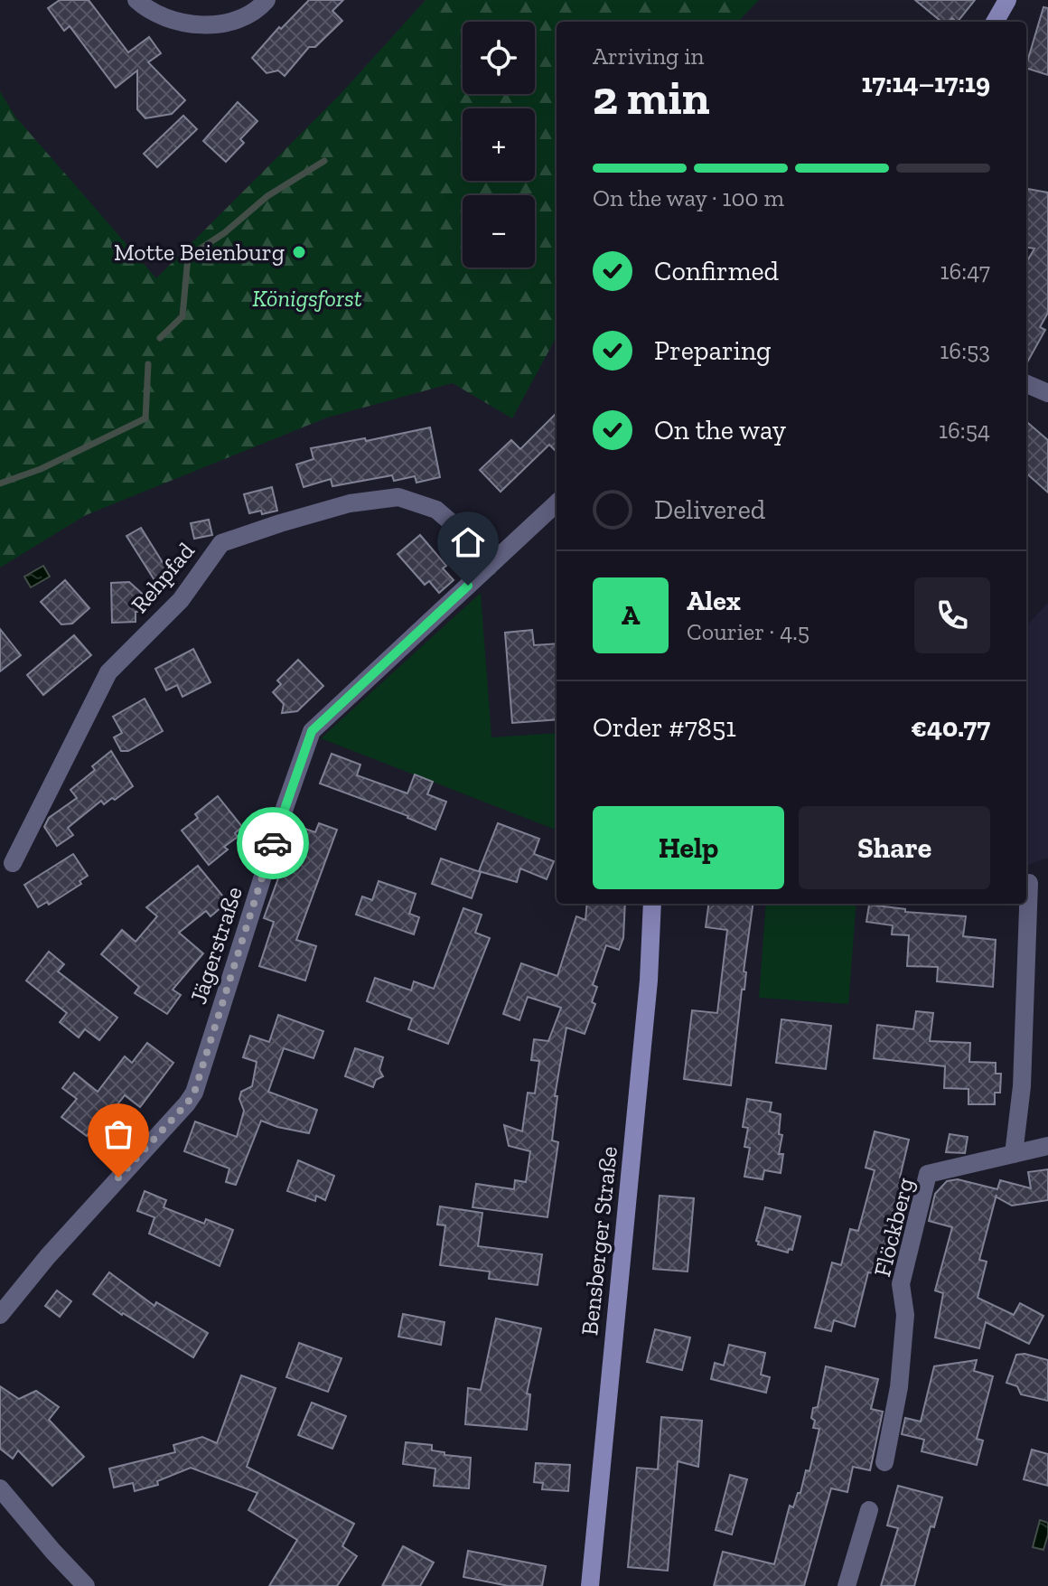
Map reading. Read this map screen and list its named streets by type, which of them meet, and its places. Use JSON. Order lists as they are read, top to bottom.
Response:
{
  "streets": {
    "main road": ["Bensberger Straße"],
    "street": ["Rehpfad", "Jägerstraße", "Flöckberg"]
  },
  "crossings": [
    ["Rehpfad", "Jägerstraße"]
  ],
  "parks": ["Königsforst"],
  "places": ["Motte Beienburg"],
  "page": {
    "map_buttons": ["+", "−"],
    "heading": ["2 min", "Arriving in", "17:14–17:19"],
    "panel": [
      "Alex",
      "Courier · 4.5",
      "Order #7851",
      "€40.77"
    ],
    "bar": "On the way · 100 m",
    "list": [
      ["Confirmed", "16:47"],
      ["Preparing", "16:53"],
      ["On the way", "16:54"],
      "Delivered"
    ],
    "round": "A",
    "buttons": ["Help", "Share"]
  }
}
